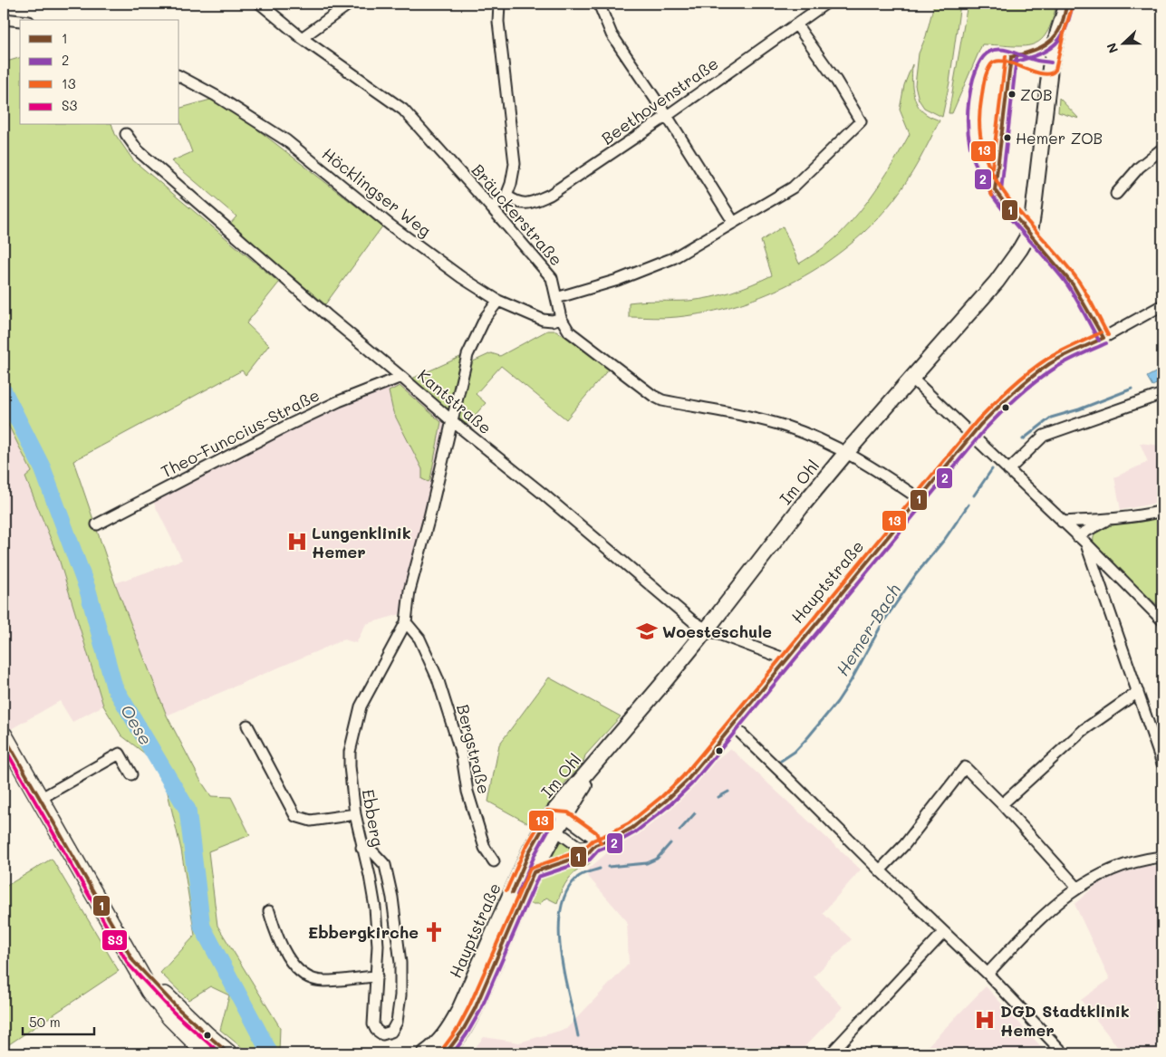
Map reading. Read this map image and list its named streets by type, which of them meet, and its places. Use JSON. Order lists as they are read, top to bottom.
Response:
{
  "streets": {
    "main road": ["Im Ohl", "Hauptstraße"],
    "street": [
      "Beethovenstraße",
      "Höcklingser Weg",
      "Bräuckerstraße",
      "Kantstraße",
      "Theo-Funccius-Straße",
      "Bergstraße",
      "Ebberg"
    ]
  },
  "crossings": [
    ["Höcklingser Weg", "Bräuckerstraße"],
    ["Bräuckerstraße", "Im Ohl"],
    ["Bräuckerstraße", "Hauptstraße"],
    ["Kantstraße", "Theo-Funccius-Straße"],
    ["Kantstraße", "Im Ohl"],
    ["Kantstraße", "Hauptstraße"],
    ["Im Ohl", "Hauptstraße"],
    ["Bergstraße", "Ebberg"]
  ],
  "water": ["Hemer-Bach", "Oese"],
  "places": {
    "other": ["ZOB", "Hemer ZOB"],
    "hospital": ["Lungenklinik Hemer", "DGD Stadtklinik Hemer"],
    "school or university": ["Woesteschule"],
    "church": ["Ebbergkirche"]
  },
  "lines": [
    "transit line 1",
    "transit line 2",
    "transit line 13",
    "transit line S3"
  ],
  "legend": [
    "1",
    "2",
    "13",
    "S3"
  ],
  "scale_bar": "50 m",
  "north": "left"
}
